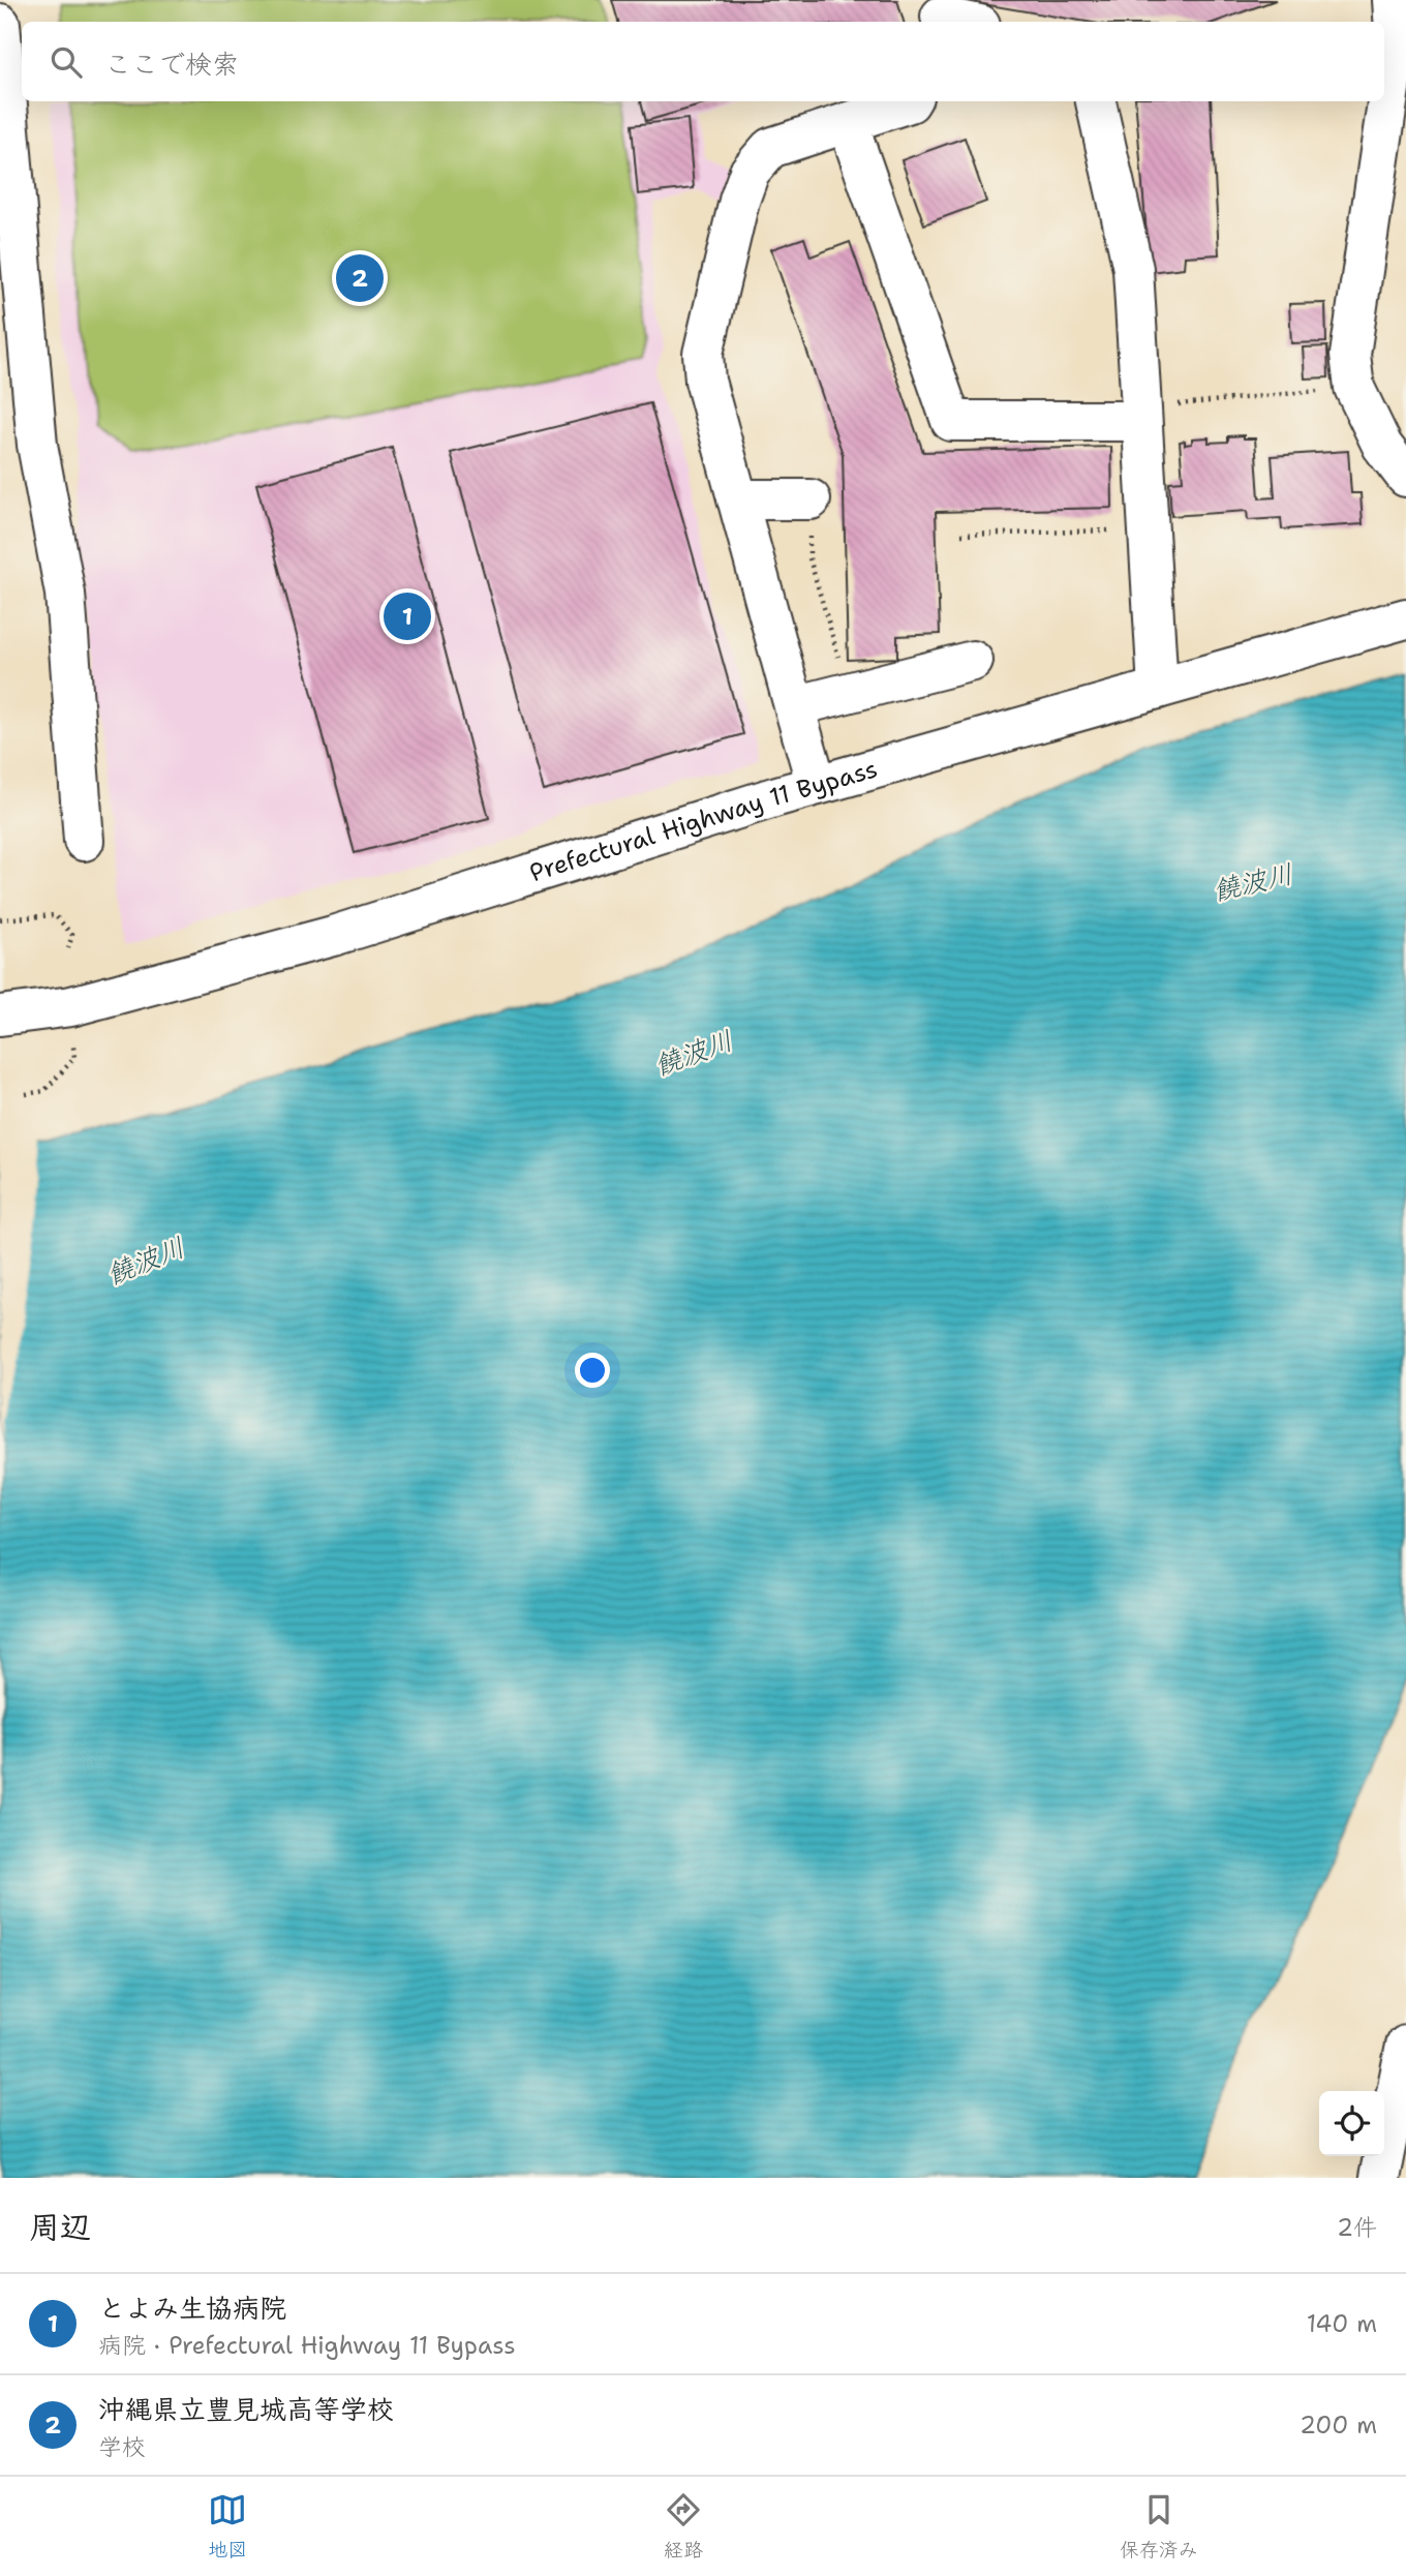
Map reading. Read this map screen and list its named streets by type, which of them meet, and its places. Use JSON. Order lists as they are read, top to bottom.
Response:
{
  "streets": {
    "street": ["Prefectural Highway 11 Bypass"]
  },
  "water": ["饒波川"],
  "page": {
    "search": "ここで検索",
    "pins": ["2", "1"],
    "heading": ["周辺", "2件"],
    "list": [
      {
        "mark": "1",
        "name": "とよみ生協病院",
        "note": "病院 · Prefectural Highway 11 Bypass",
        "value": "140 m"
      },
      {
        "mark": "2",
        "name": "沖縄県立豊見城高等学校",
        "note": "学校",
        "value": "200 m"
      }
    ],
    "nav": ["地図", "経路", "保存済み"]
  }
}
